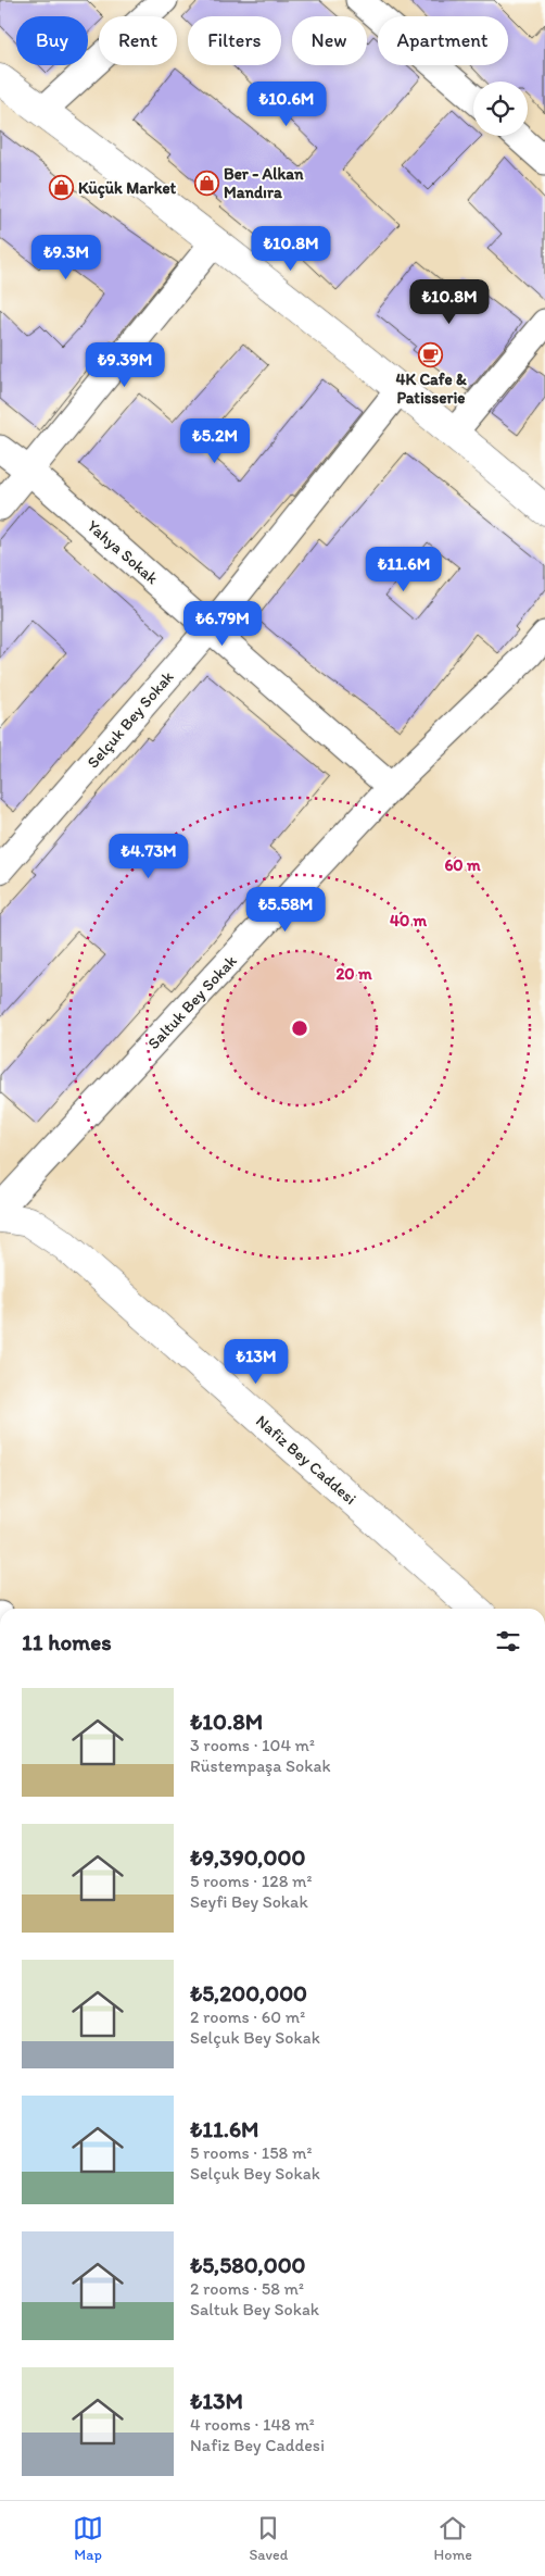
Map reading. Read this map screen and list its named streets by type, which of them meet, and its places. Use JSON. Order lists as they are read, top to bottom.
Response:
{
  "streets": {
    "street": [
      "Yahya Sokak",
      "Selçuk Bey Sokak",
      "Saltuk Bey Sokak",
      "Nafiz Bey Caddesi"
    ]
  },
  "crossings": [
    ["Yahya Sokak", "Selçuk Bey Sokak"],
    ["Yahya Sokak", "Saltuk Bey Sokak"]
  ],
  "places": {
    "shop": ["Ber - Alkan Mandıra", "Küçük Market"],
    "cafe": ["4K Cafe & Patisserie"]
  },
  "page": {
    "chip": [
      "Buy",
      "Rent",
      "Filters",
      "New",
      "Apartment"
    ],
    "price": [
      "₺10.6M",
      "₺10.8M",
      "₺9.3M",
      "₺10.8M",
      "₺9.39M",
      "₺5.2M",
      "₺11.6M",
      "₺6.79M",
      "₺4.73M",
      "₺5.58M",
      "₺13M"
    ],
    "heading": "11 homes",
    "list": [
      {
        "name": "₺10.8M",
        "note": "3 rooms · 104 m² · Rüstempaşa Sokak"
      },
      {
        "name": "₺9,390,000",
        "note": "5 rooms · 128 m² · Seyfi Bey Sokak"
      },
      {
        "name": "₺5,200,000",
        "note": "2 rooms · 60 m² · Selçuk Bey Sokak"
      },
      {
        "name": "₺11.6M",
        "note": "5 rooms · 158 m² · Selçuk Bey Sokak"
      },
      {
        "name": "₺5,580,000",
        "note": "2 rooms · 58 m² · Saltuk Bey Sokak"
      },
      {
        "name": "₺13M",
        "note": "4 rooms · 148 m² · Nafiz Bey Caddesi"
      }
    ],
    "tabs": ["Map", "Saved", "Home"]
  },
  "rings": ["60 m", "40 m", "20 m"]
}
